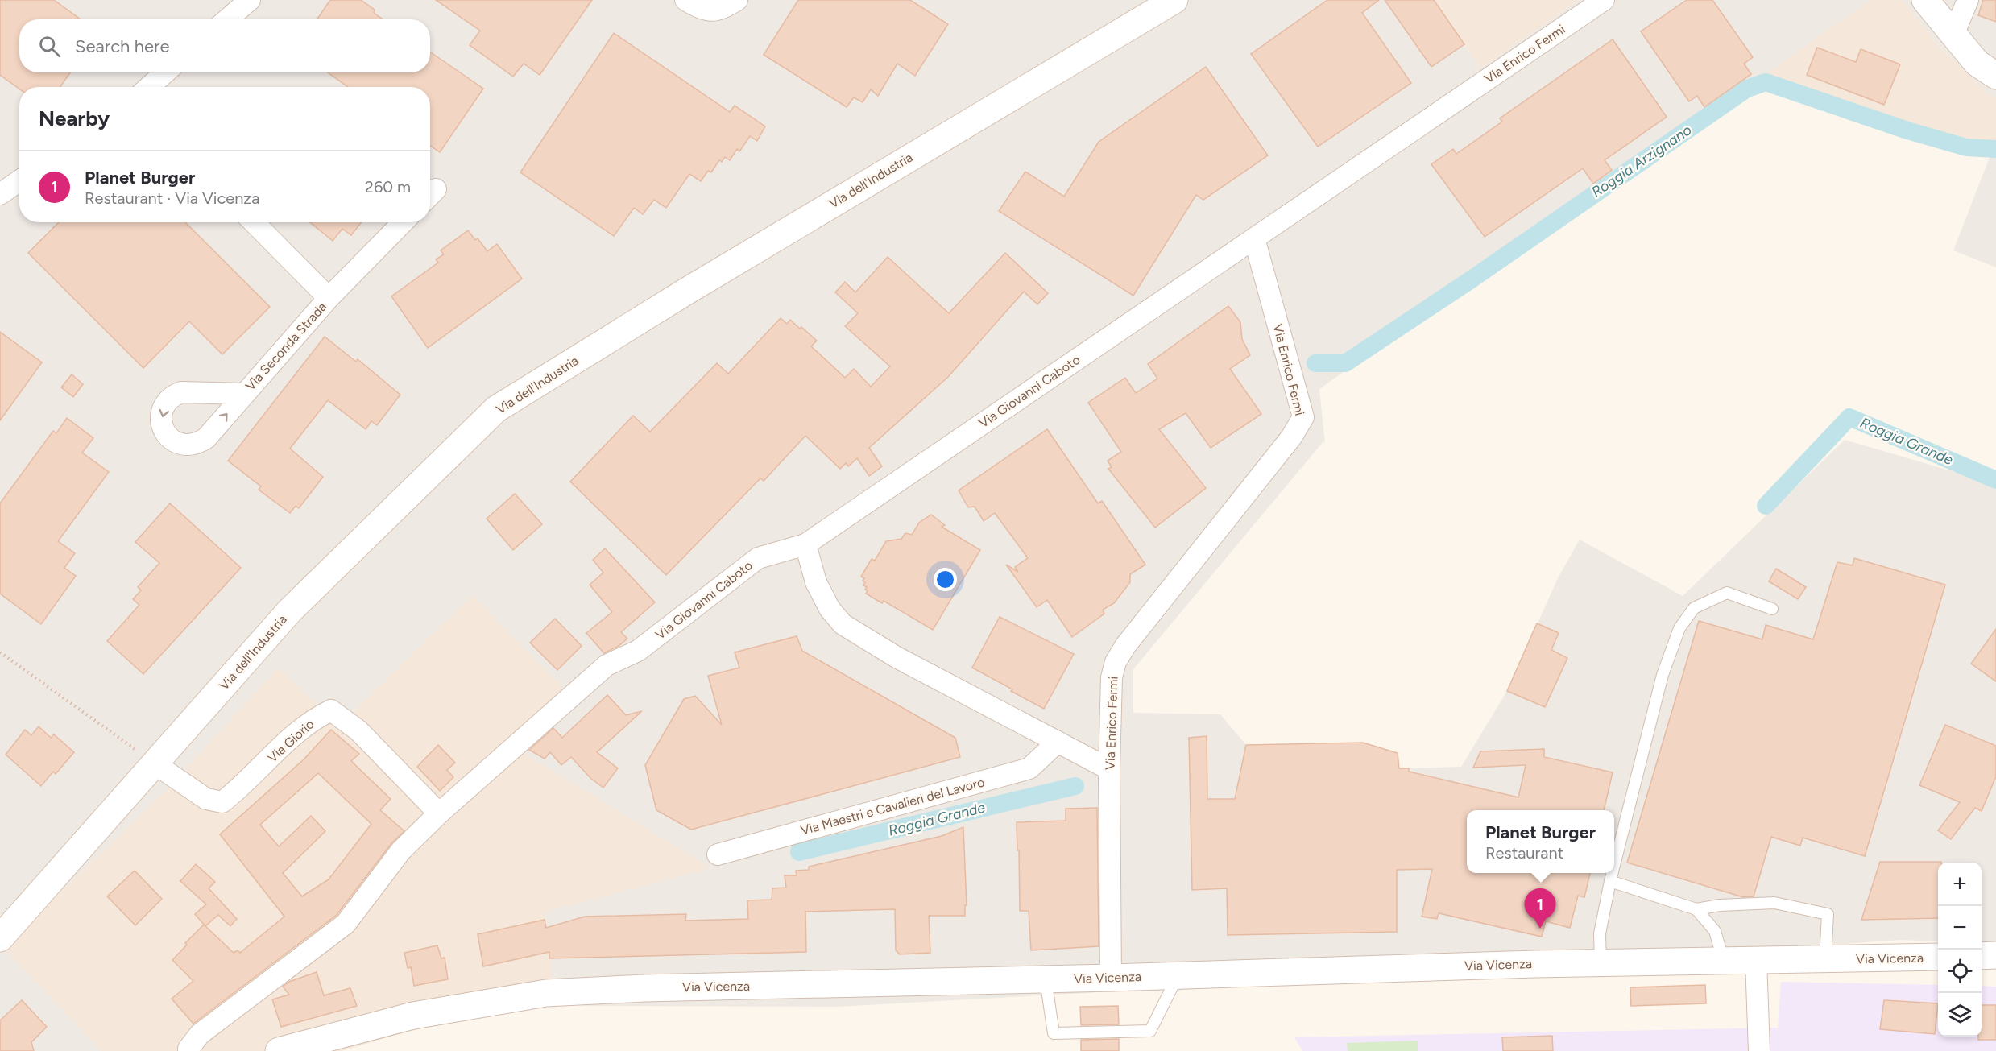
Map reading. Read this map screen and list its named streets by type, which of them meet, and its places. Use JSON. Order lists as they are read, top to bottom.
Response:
{
  "streets": {
    "street": [
      "Via Enrico Fermi",
      "Via dell'Industria",
      "Via Seconda Strada",
      "Via Giovanni Caboto",
      "Via Giorio",
      "Via Maestri e Cavalieri del Lavoro",
      "Via Vicenza"
    ]
  },
  "crossings": [
    ["Via Enrico Fermi", "Via Giovanni Caboto"],
    ["Via Enrico Fermi", "Via Vicenza"],
    ["Via dell'Industria", "Via Giorio"],
    ["Via Giovanni Caboto", "Via Giorio"]
  ],
  "water": ["Roggia Arzignano", "Roggia Grande"],
  "page": {
    "search": "Search here",
    "heading": "Nearby",
    "list": [
      {
        "mark": "1",
        "name": "Planet Burger",
        "note": "Restaurant · Via Vicenza",
        "value": "260 m"
      }
    ],
    "popup": ["Planet Burger", "Restaurant"],
    "map_buttons": ["+", "−"],
    "pins": "1"
  }
}
